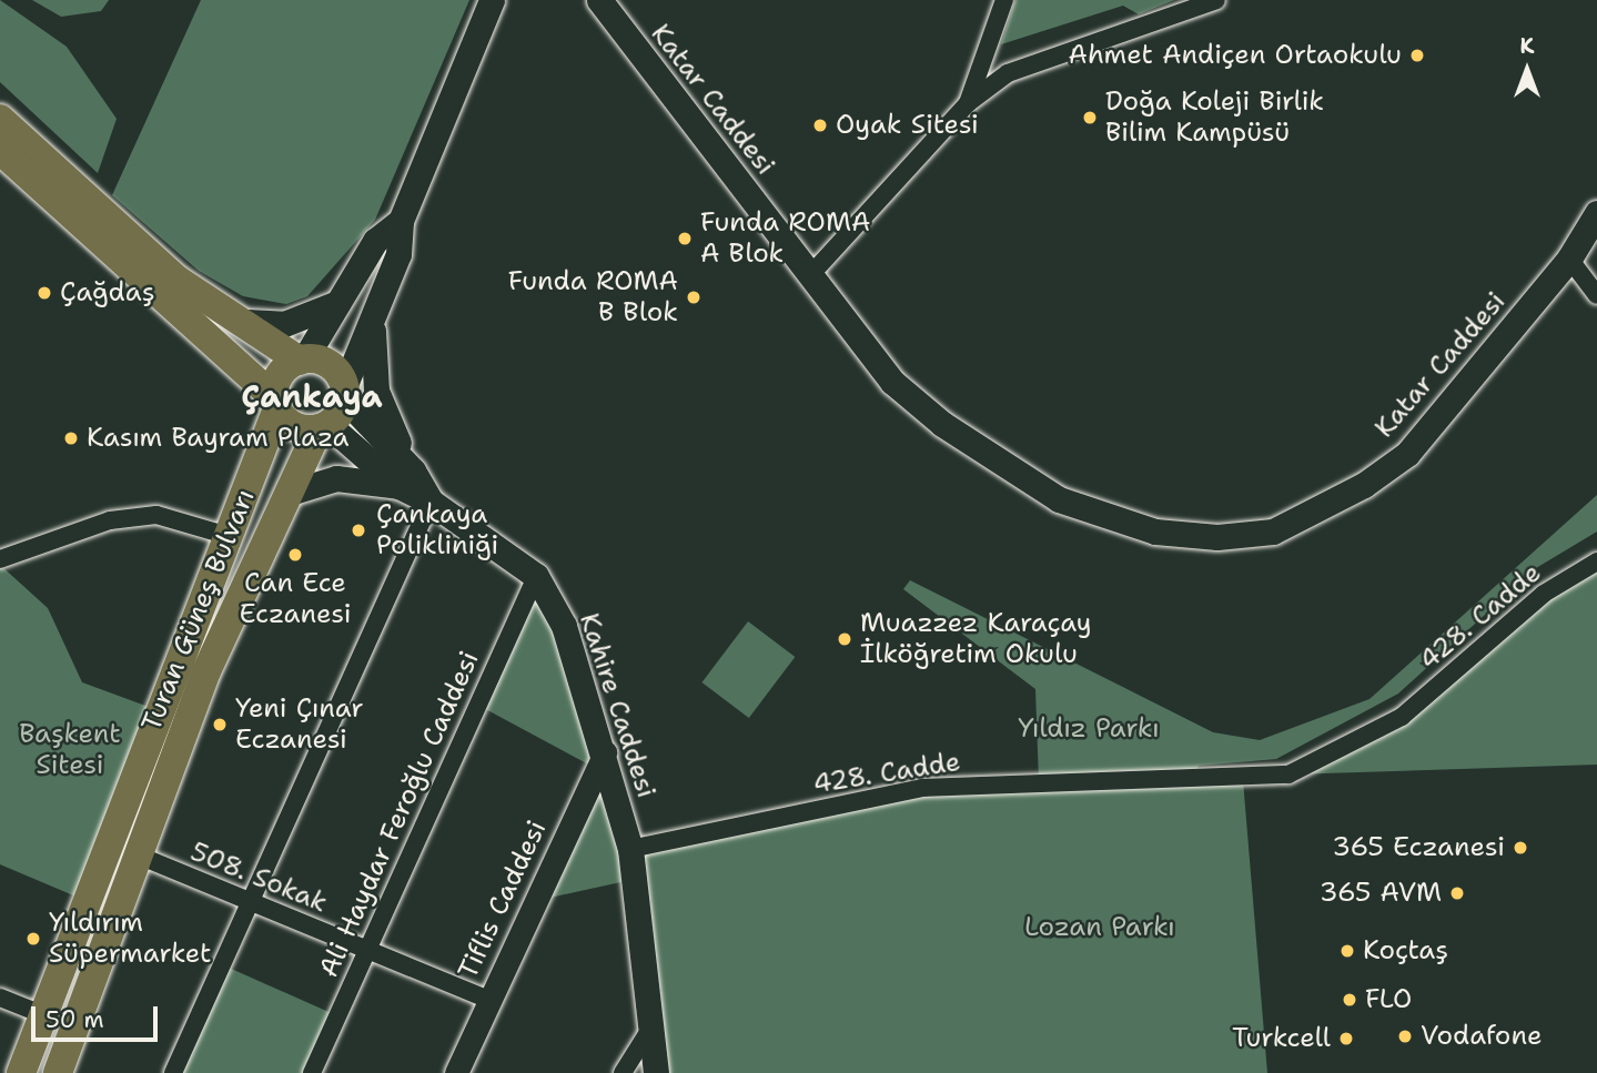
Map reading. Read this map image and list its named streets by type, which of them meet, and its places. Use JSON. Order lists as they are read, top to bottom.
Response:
{
  "streets": {
    "main road": ["Katar Caddesi", "Turan Güneş Bulvarı", "Kahire Caddesi"],
    "street": [
      "428. Cadde",
      "Ali Haydar Feroğlu Caddesi",
      "508. Sokak",
      "Tiflis Caddesi"
    ]
  },
  "crossings": [
    ["Turan Güneş Bulvarı", "508. Sokak"],
    ["428. Cadde", "Kahire Caddesi"],
    ["Kahire Caddesi", "Ali Haydar Feroğlu Caddesi"],
    ["Kahire Caddesi", "Tiflis Caddesi"],
    ["Ali Haydar Feroğlu Caddesi", "508. Sokak"],
    ["508. Sokak", "Tiflis Caddesi"]
  ],
  "districts": ["Çankaya"],
  "parks": ["Yıldız Parkı", "Başkent Sitesi", "Lozan Parkı"],
  "places": [
    "Ahmet Andiçen Ortaokulu",
    "Doğa Koleji Birlik Bilim Kampüsü",
    "Oyak Sitesi",
    "Funda ROMA A Blok",
    "Çağdaş",
    "Funda ROMA B Blok",
    "Kasım Bayram Plaza",
    "Çankaya Polikliniği",
    "Can Ece Eczanesi",
    "Muazzez Karaçay İlköğretim Okulu",
    "Yeni Çınar Eczanesi",
    "365 Eczanesi",
    "365 AVM",
    "Yıldırım Süpermarket",
    "Koçtaş",
    "FLO",
    "Vodafone",
    "Turkcell"
  ],
  "scale_bar": "50 m",
  "north": "top"
}
